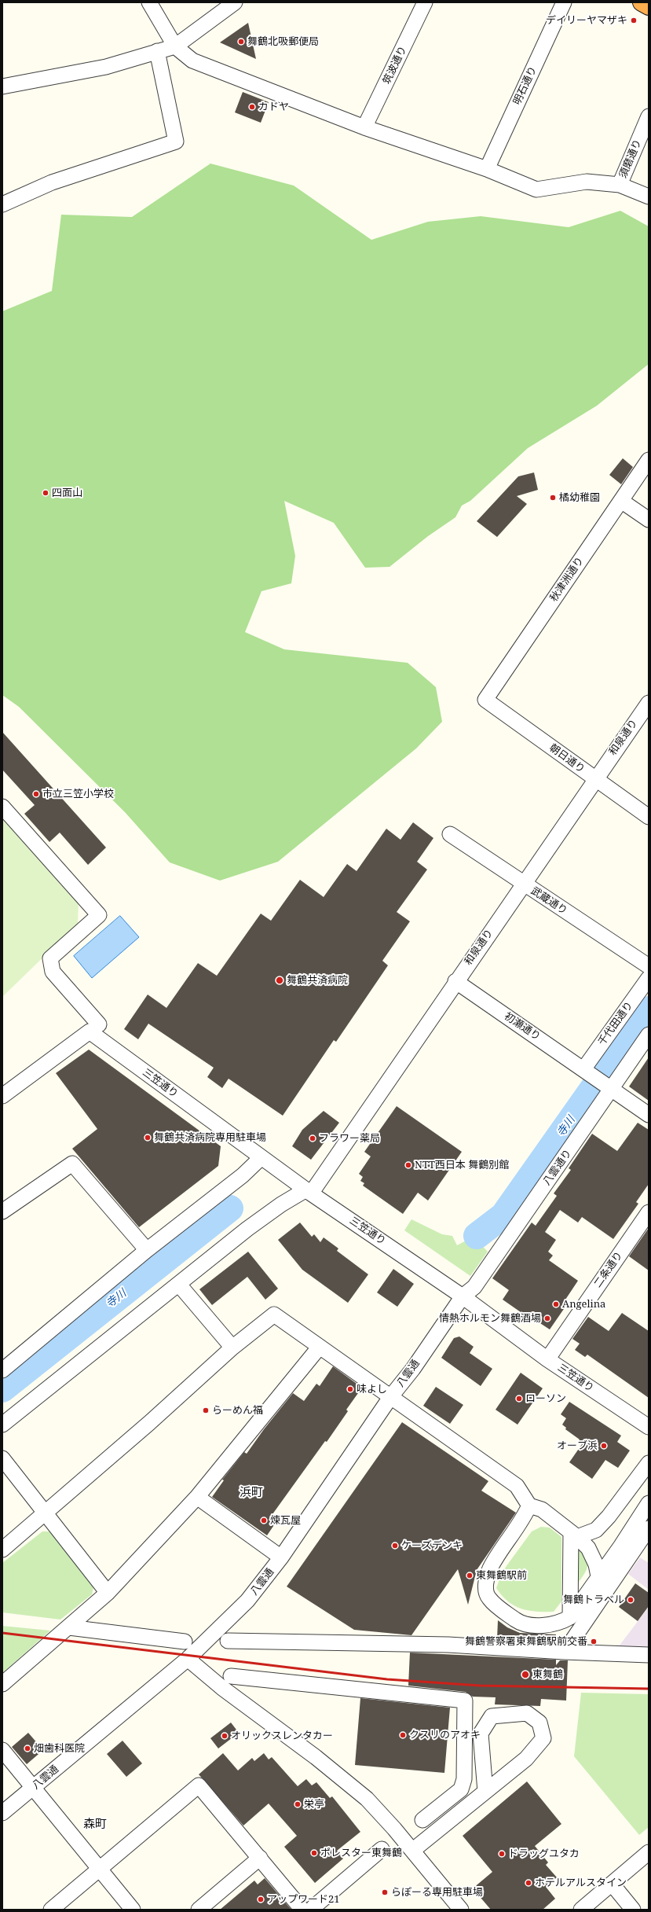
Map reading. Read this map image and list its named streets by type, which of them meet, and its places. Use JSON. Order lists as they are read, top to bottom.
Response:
{
  "streets": {
    "street": [
      "筑波通り",
      "明石通り",
      "須磨通り",
      "秋津洲通り",
      "和泉通り",
      "朝日通り",
      "武蔵通り",
      "千代田通り",
      "初瀬通り",
      "三笠通り",
      "八雲通り",
      "二条通り",
      "八雲通"
    ]
  },
  "crossings": [
    ["秋津洲通り", "朝日通り"],
    ["和泉通り", "朝日通り"],
    ["和泉通り", "武蔵通り"],
    ["和泉通り", "初瀬通り"],
    ["和泉通り", "三笠通り"],
    ["千代田通り", "初瀬通り"],
    ["初瀬通り", "八雲通り"],
    ["三笠通り", "八雲通り"],
    ["三笠通り", "二条通り"],
    ["三笠通り", "八雲通"],
    ["八雲通り", "八雲通"]
  ],
  "districts": ["浜町", "森町"],
  "water": ["寺川"],
  "places": [
    "デイリーヤマザキ",
    "舞鶴北吸郵便局",
    "カドヤ",
    "四面山",
    "橘幼稚園",
    "市立三笠小学校",
    "舞鶴共済病院",
    "舞鶴共済病院専用駐車場",
    "フラワー薬局",
    "NTT西日本 舞鶴別館",
    "Angelina",
    "情熱ホルモン舞鶴酒場",
    "味よし",
    "ローソン",
    "らーめん福",
    "オーブ浜",
    "煉瓦屋",
    "ケーズデンキ",
    "東舞鶴駅前",
    "舞鶴トラベル",
    "舞鶴警察署東舞鶴駅前交番",
    "東舞鶴",
    "クスリのアオキ",
    "オリックスレンタカー",
    "畑歯科医院",
    "栄亭",
    "ポレスター東舞鶴",
    "ドラッグユタカ",
    "ホテルアルスタイン",
    "らぽーる専用駐車場",
    "アップワード21"
  ]
}
